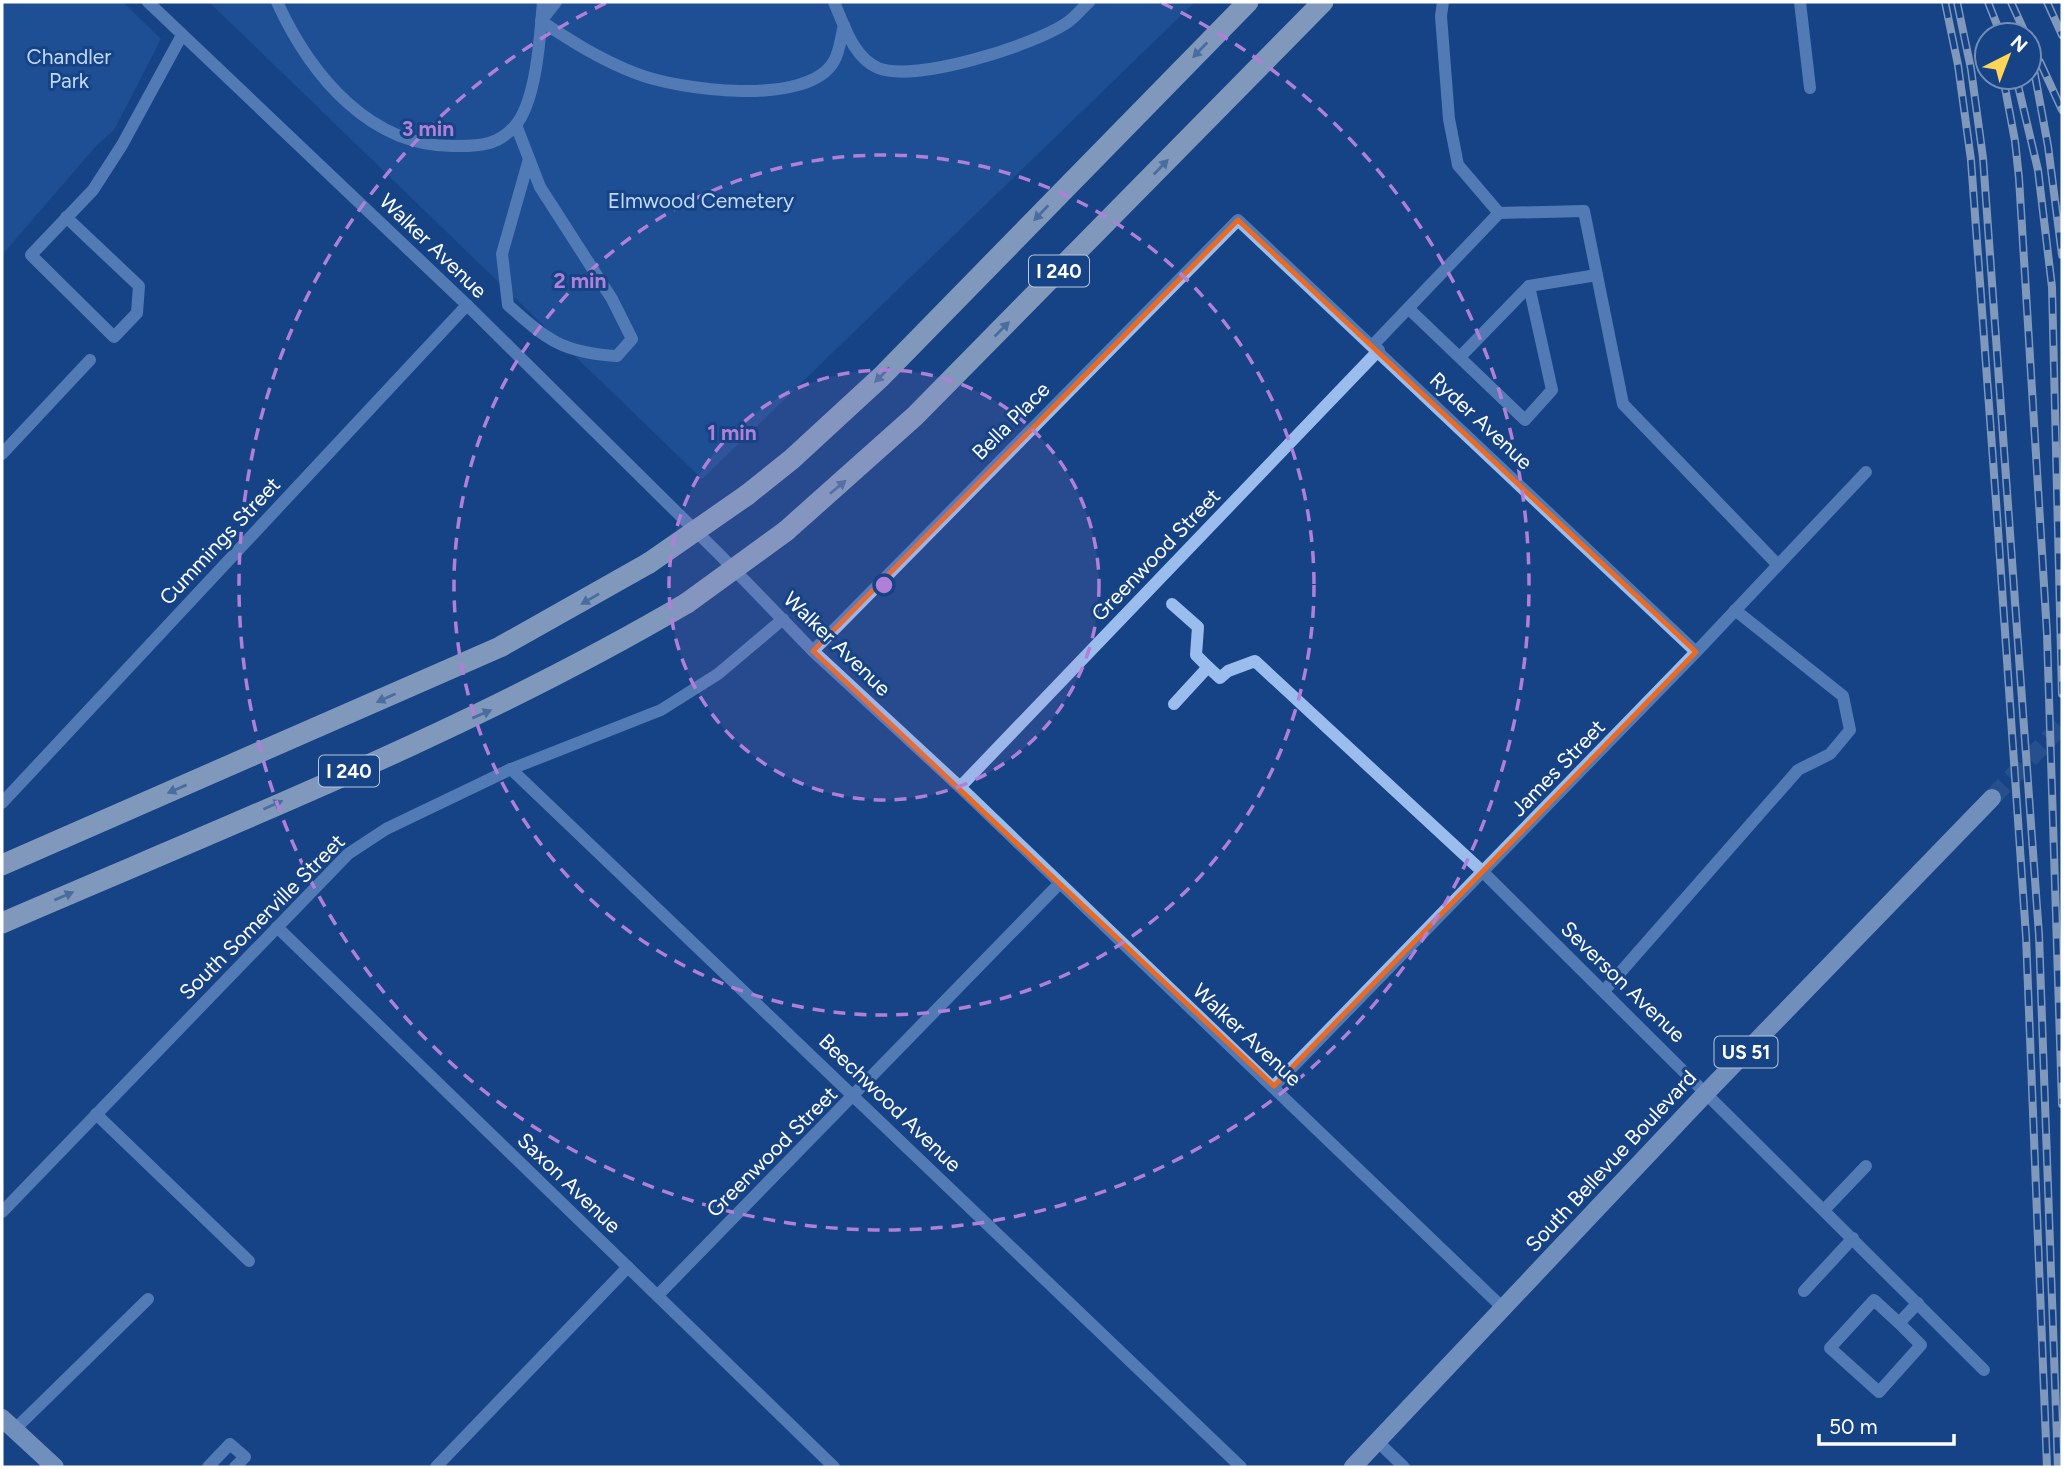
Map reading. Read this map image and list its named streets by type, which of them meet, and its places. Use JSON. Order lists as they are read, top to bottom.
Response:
{
  "streets": {
    "highway": ["I 240"],
    "main road": ["US 51", "South Bellevue Boulevard"],
    "street": [
      "Walker Avenue",
      "Bella Place",
      "Ryder Avenue",
      "Cummings Street",
      "Greenwood Street",
      "James Street",
      "South Somerville Street",
      "Severson Avenue",
      "Beechwood Avenue",
      "Saxon Avenue"
    ]
  },
  "crossings": [
    ["Walker Avenue", "Bella Place"],
    ["Walker Avenue", "Cummings Street"],
    ["Walker Avenue", "Greenwood Street"],
    ["Walker Avenue", "James Street"],
    ["Walker Avenue", "South Somerville Street"],
    ["Walker Avenue", "South Bellevue Boulevard"],
    ["Bella Place", "Ryder Avenue"],
    ["Ryder Avenue", "Greenwood Street"],
    ["Ryder Avenue", "James Street"],
    ["Greenwood Street", "Beechwood Avenue"],
    ["Greenwood Street", "Saxon Avenue"],
    ["James Street", "Severson Avenue"],
    ["South Somerville Street", "Beechwood Avenue"],
    ["South Somerville Street", "Saxon Avenue"],
    ["Severson Avenue", "South Bellevue Boulevard"]
  ],
  "parks": ["Chandler Park", "Elmwood Cemetery"],
  "scale_bar": "50 m",
  "north": "top right",
  "rings": ["3 min", "2 min", "1 min"]
}
